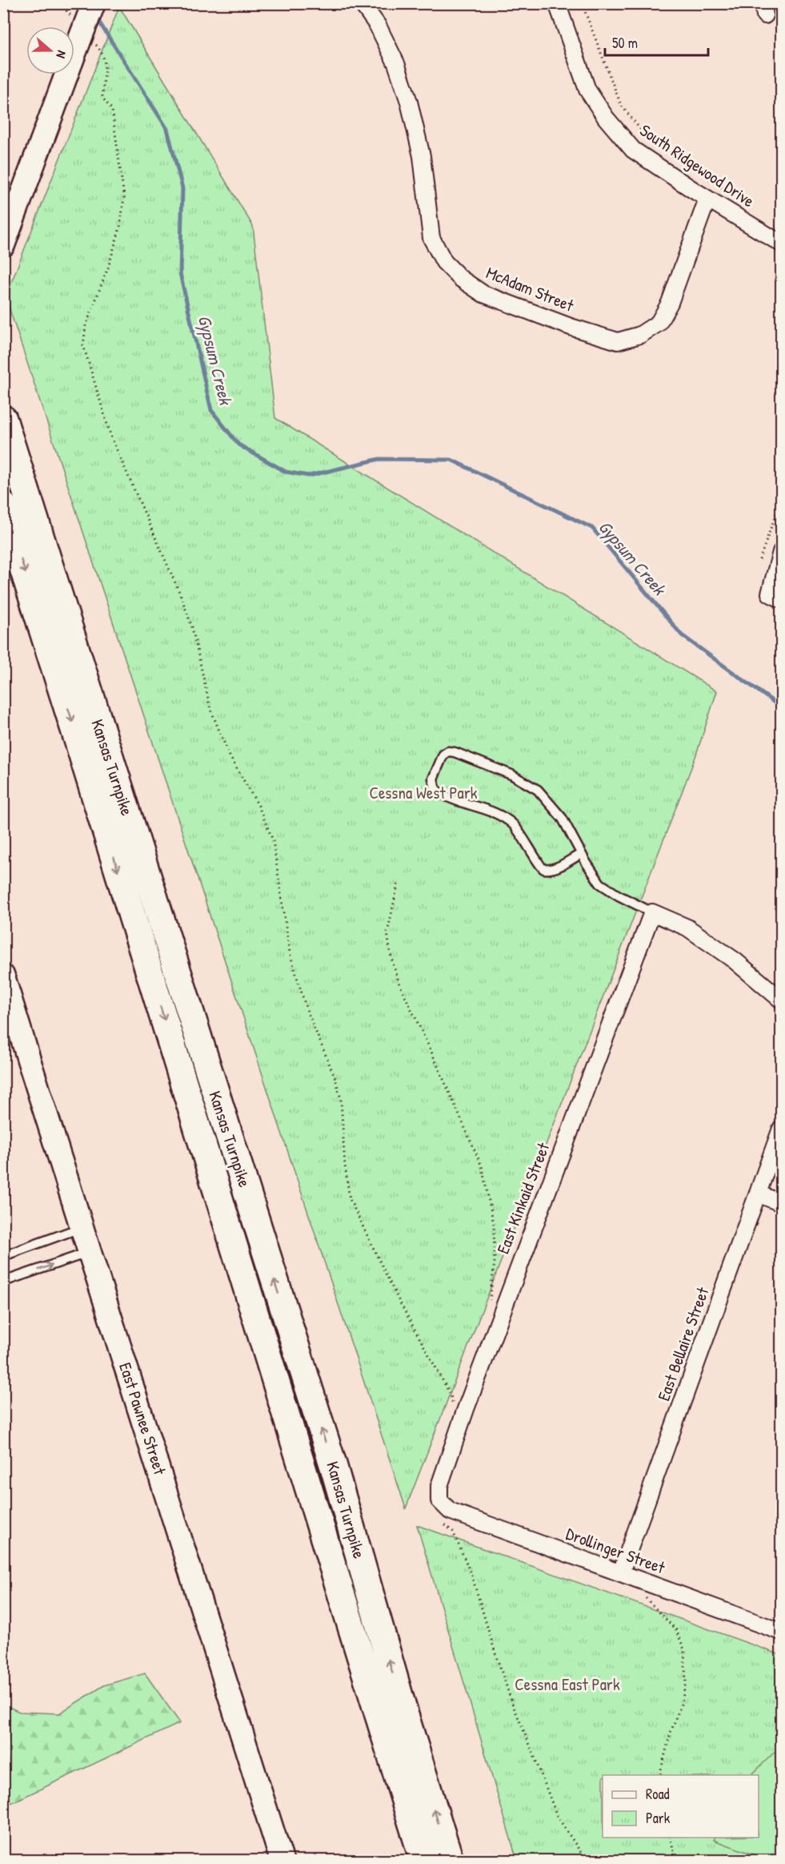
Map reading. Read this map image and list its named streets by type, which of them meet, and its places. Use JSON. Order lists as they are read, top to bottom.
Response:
{
  "streets": {
    "highway": ["Kansas Turnpike"],
    "main road": ["East Pawnee Street"],
    "street": [
      "South Ridgewood Drive",
      "McAdam Street",
      "East Kinkaid Street",
      "East Bellaire Street",
      "Drollinger Street"
    ]
  },
  "crossings": [
    ["South Ridgewood Drive", "McAdam Street"],
    ["East Kinkaid Street", "Drollinger Street"],
    ["East Bellaire Street", "Drollinger Street"]
  ],
  "water": ["Gypsum Creek"],
  "parks": ["Cessna West Park", "Cessna East Park"],
  "legend": ["Road", "Park"],
  "scale_bar": "50 m",
  "north": "right"
}
